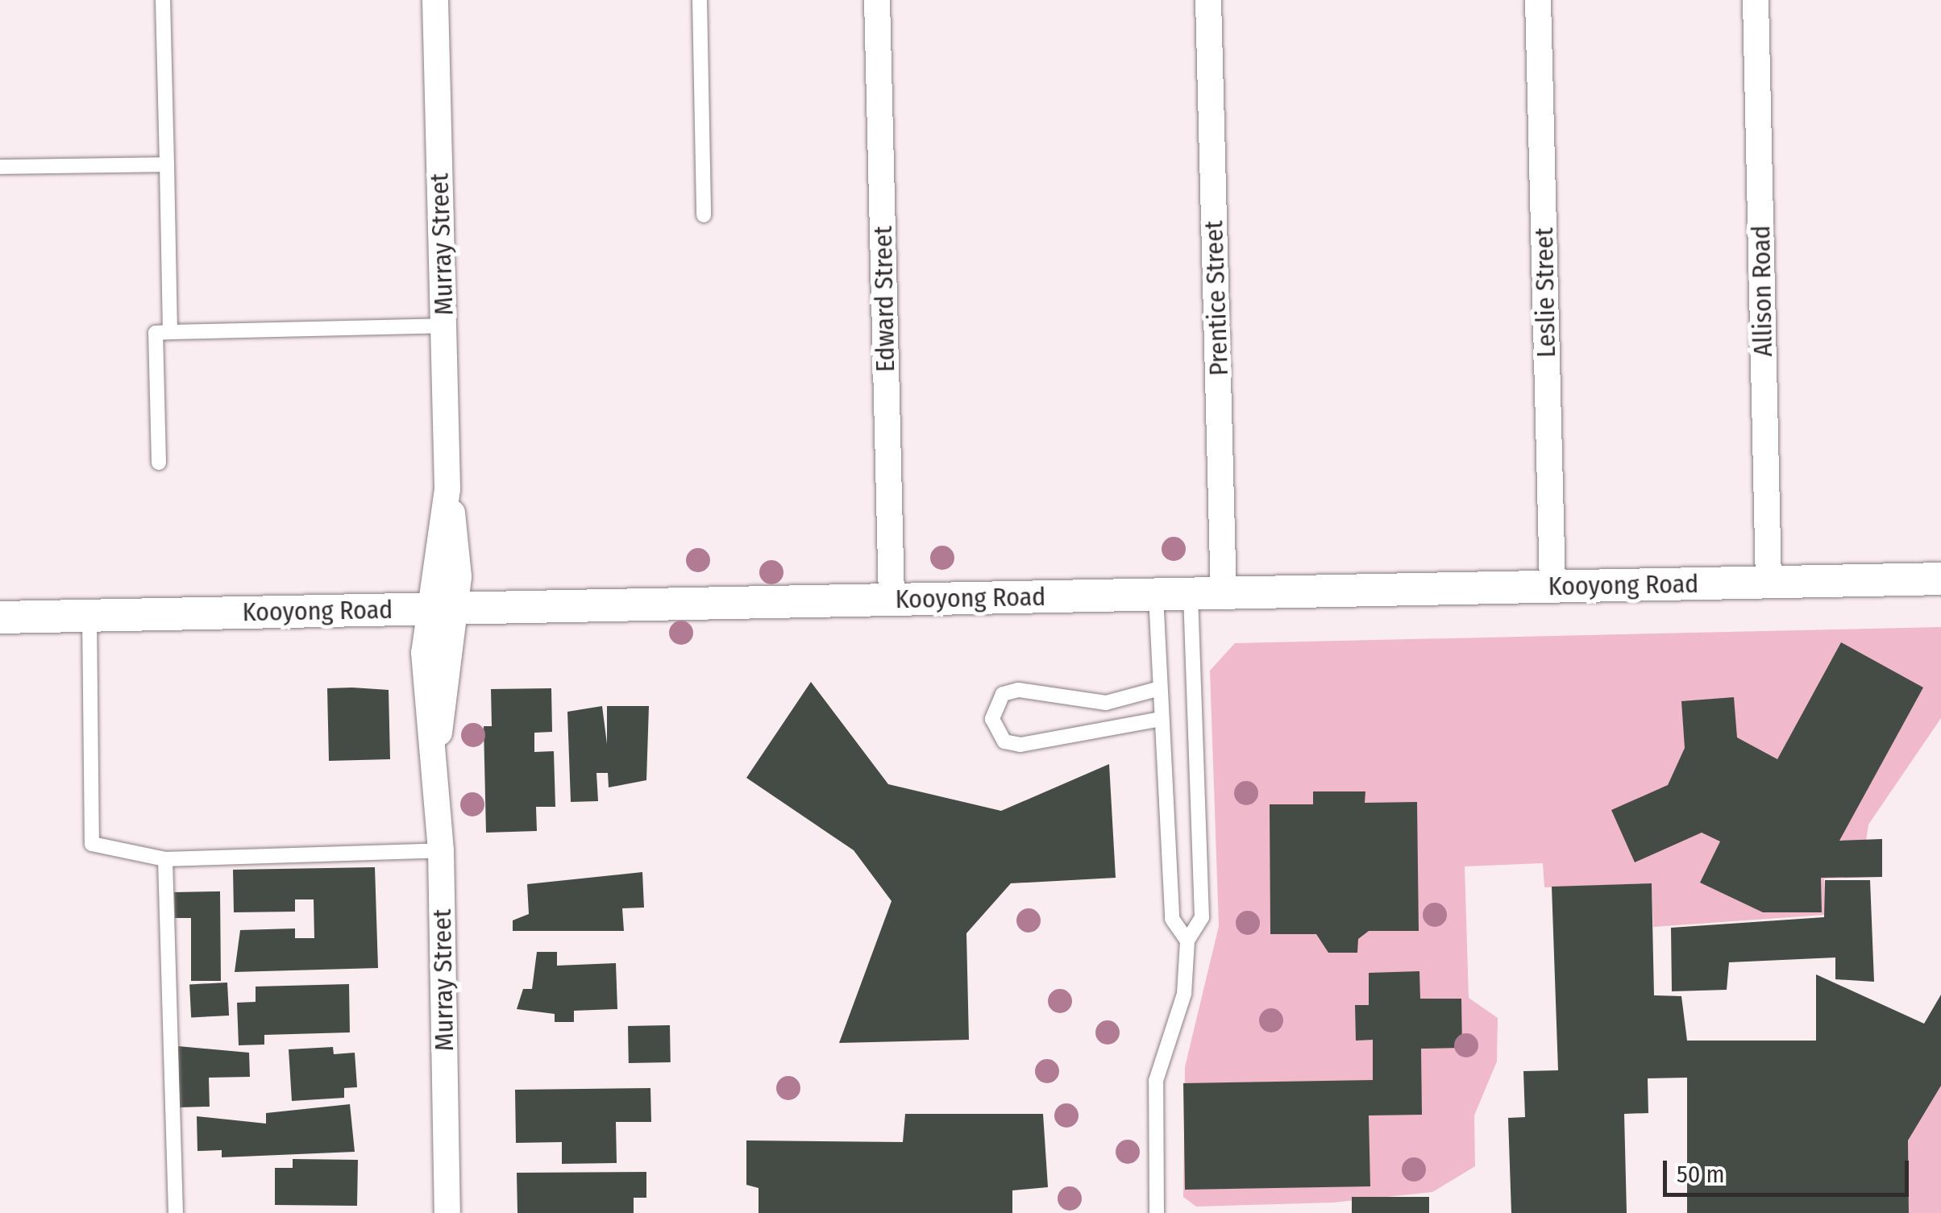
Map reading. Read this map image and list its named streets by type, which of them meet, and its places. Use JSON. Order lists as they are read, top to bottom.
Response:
{
  "streets": {
    "street": [
      "Murray Street",
      "Allison Road",
      "Leslie Street",
      "Prentice Street",
      "Edward Street",
      "Kooyong Road"
    ]
  },
  "crossings": [
    ["Murray Street", "Kooyong Road"],
    ["Allison Road", "Kooyong Road"],
    ["Leslie Street", "Kooyong Road"],
    ["Prentice Street", "Kooyong Road"],
    ["Edward Street", "Kooyong Road"]
  ],
  "scale_bar": "50 m"
}
